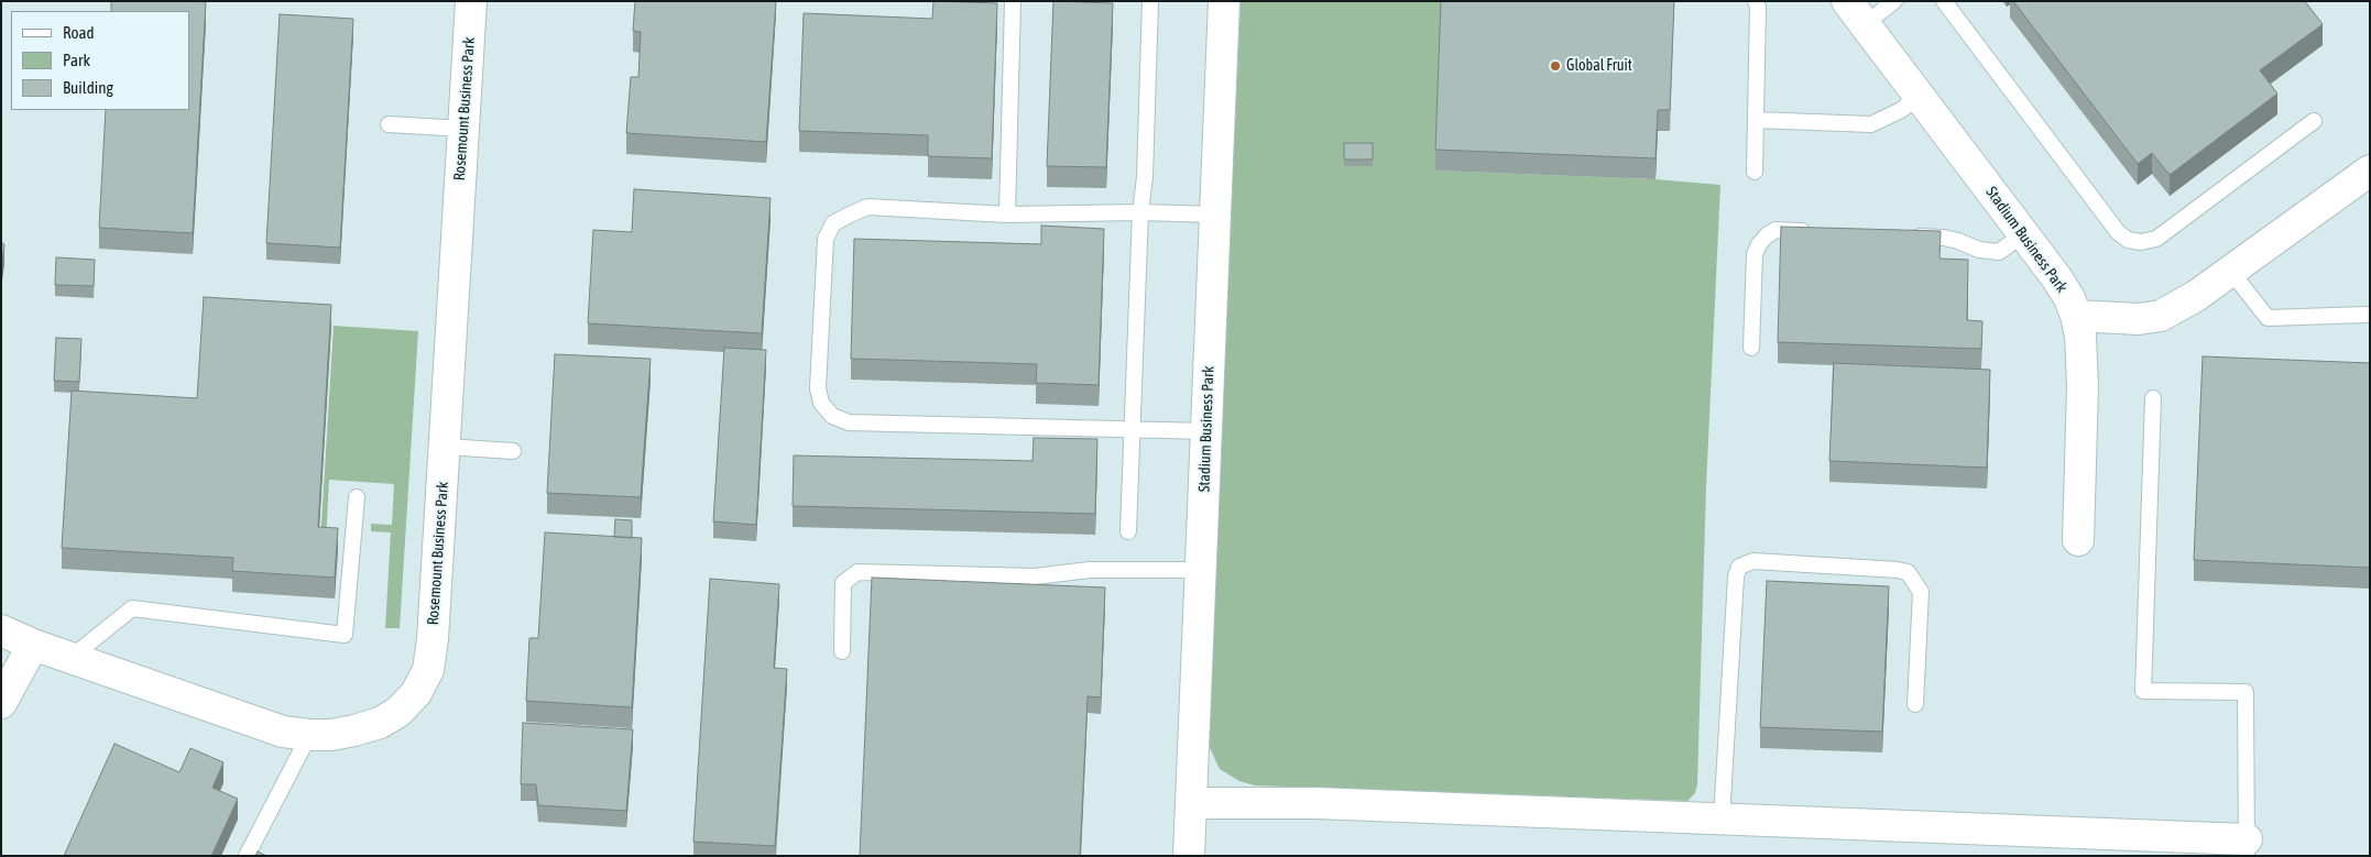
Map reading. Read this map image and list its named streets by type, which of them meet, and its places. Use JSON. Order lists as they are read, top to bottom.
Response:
{
  "streets": {
    "street": ["Rosemount Business Park", "Stadium Business Park"]
  },
  "places": ["Global Fruit"],
  "legend": ["Road", "Park", "Building"]
}
